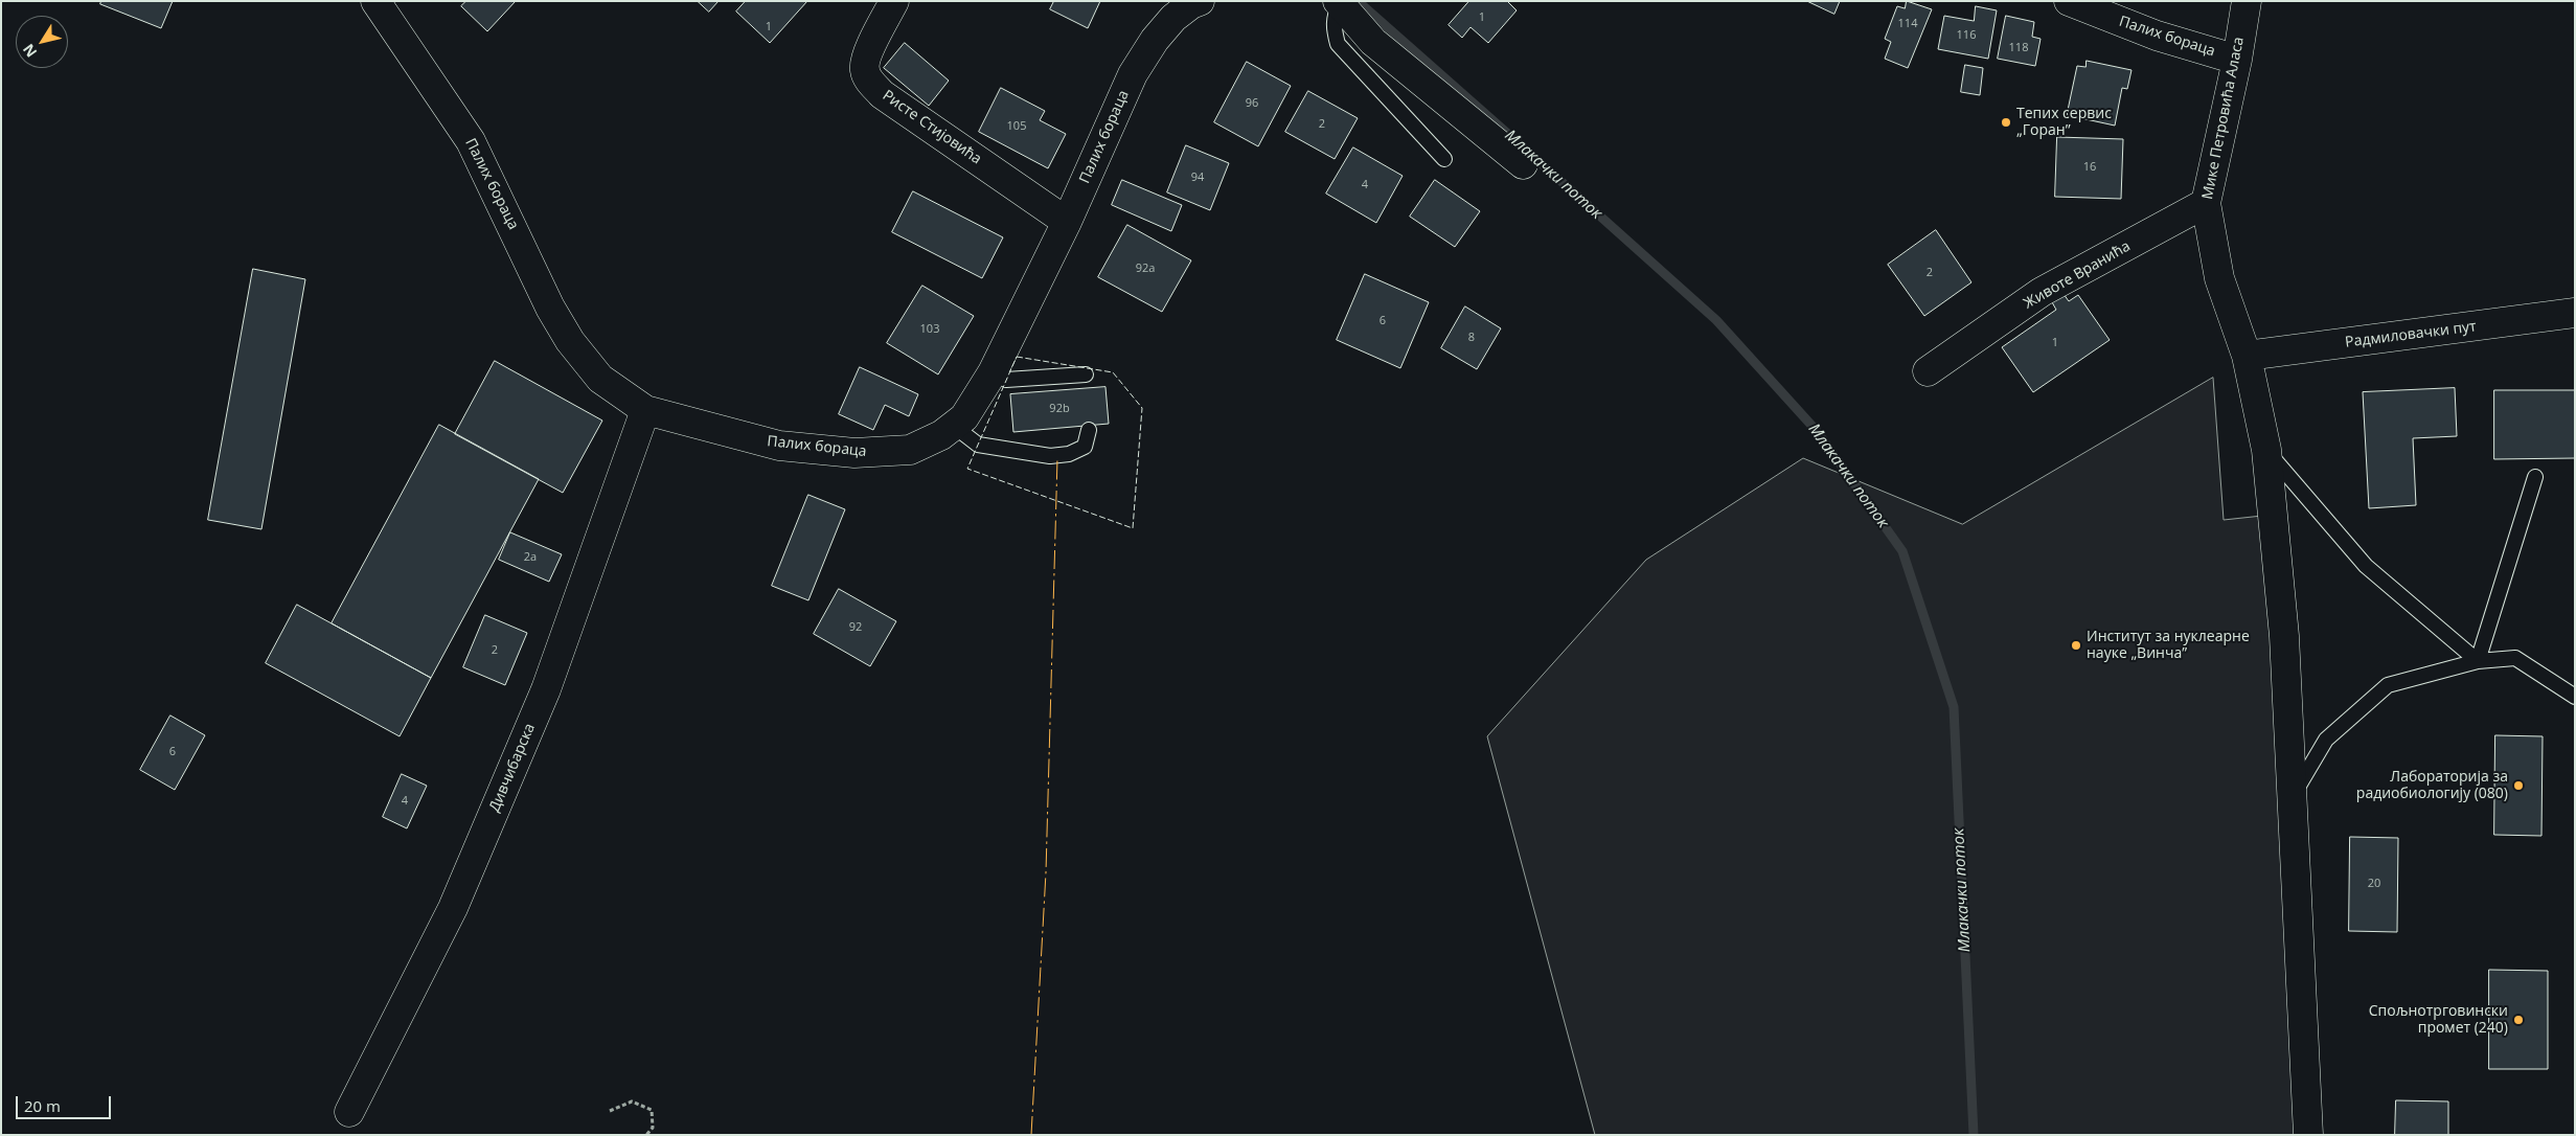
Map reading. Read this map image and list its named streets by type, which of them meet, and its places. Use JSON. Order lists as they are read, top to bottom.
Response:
{
  "streets": {
    "street": [
      "Палих бораца",
      "Мике Петровића Аласа",
      "Ристе Стијовића",
      "Животе Вранића",
      "Радмиловачки пут",
      "Дивчибарска"
    ]
  },
  "crossings": [
    ["Палих бораца", "Мике Петровића Аласа"],
    ["Палих бораца", "Ристе Стијовића"],
    ["Палих бораца", "Дивчибарска"],
    ["Мике Петровића Аласа", "Животе Вранића"],
    ["Мике Петровића Аласа", "Радмиловачки пут"]
  ],
  "water": ["Млакачки поток"],
  "places": [
    "Тепих сервис „Горан”",
    "Институт за нуклеарне науке „Винча”",
    "Лабораторија за радиобиологију (080)",
    "Спољнотрговински промет (240)"
  ],
  "house_numbers": [
    "1",
    "114",
    "1",
    "116",
    "118",
    "96",
    "2",
    "105",
    "16",
    "94",
    "4",
    "92a",
    "2",
    "6",
    "103",
    "8",
    "1",
    "92b",
    "2a",
    "92",
    "2",
    "6",
    "4",
    "20"
  ],
  "scale_bar": "20 m",
  "north": "bottom left"
}
